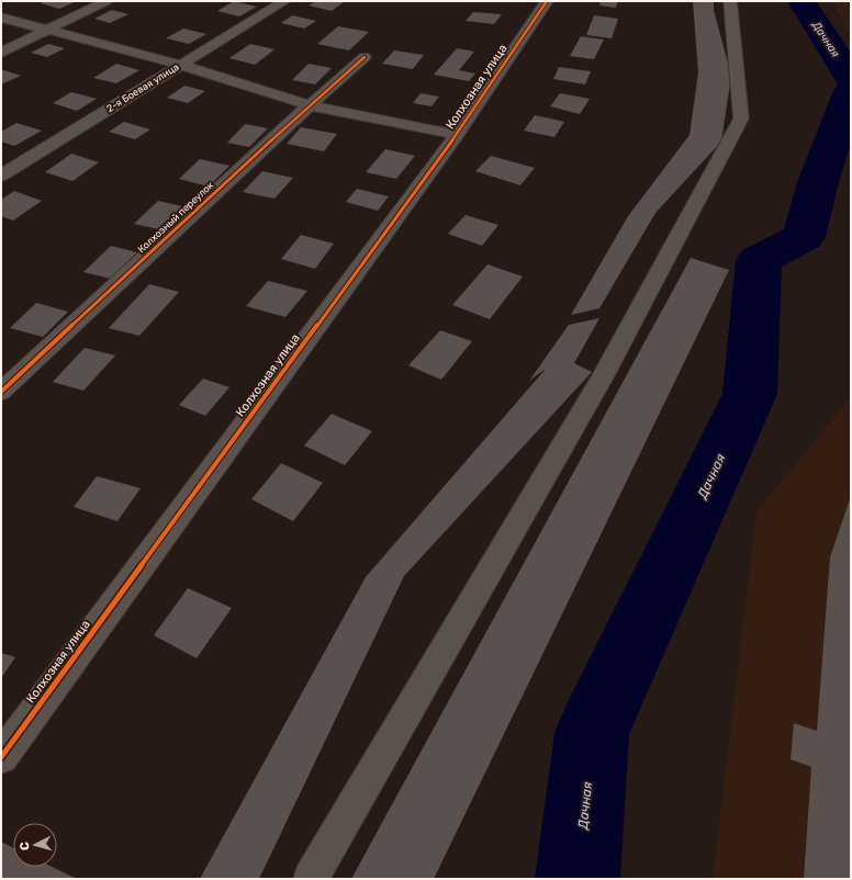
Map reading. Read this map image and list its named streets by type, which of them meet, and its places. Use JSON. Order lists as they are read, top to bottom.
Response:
{
  "streets": {
    "street": ["Колхозная улица", "2-я Боевая улица", "Колхозный переулок"]
  },
  "water": ["Дачная"],
  "north": "left"
}
